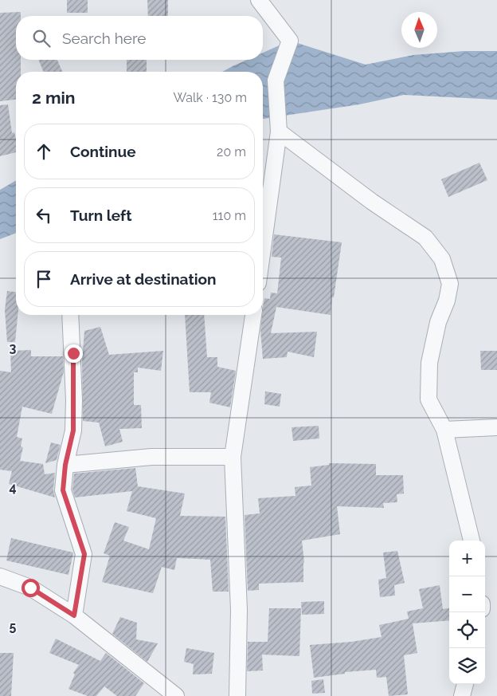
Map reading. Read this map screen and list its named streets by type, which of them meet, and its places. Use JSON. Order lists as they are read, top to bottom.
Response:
{
  "north": "top",
  "page": {
    "search": "Search here",
    "heading": ["2 min", "Walk · 130 m"],
    "list": [
      ["Continue", "20 m"],
      ["Turn left", "110 m"],
      "Arrive at destination"
    ],
    "map_buttons": ["+", "−"]
  },
  "grid": {
    "rows": ["3", "4", "5"]
  }
}
